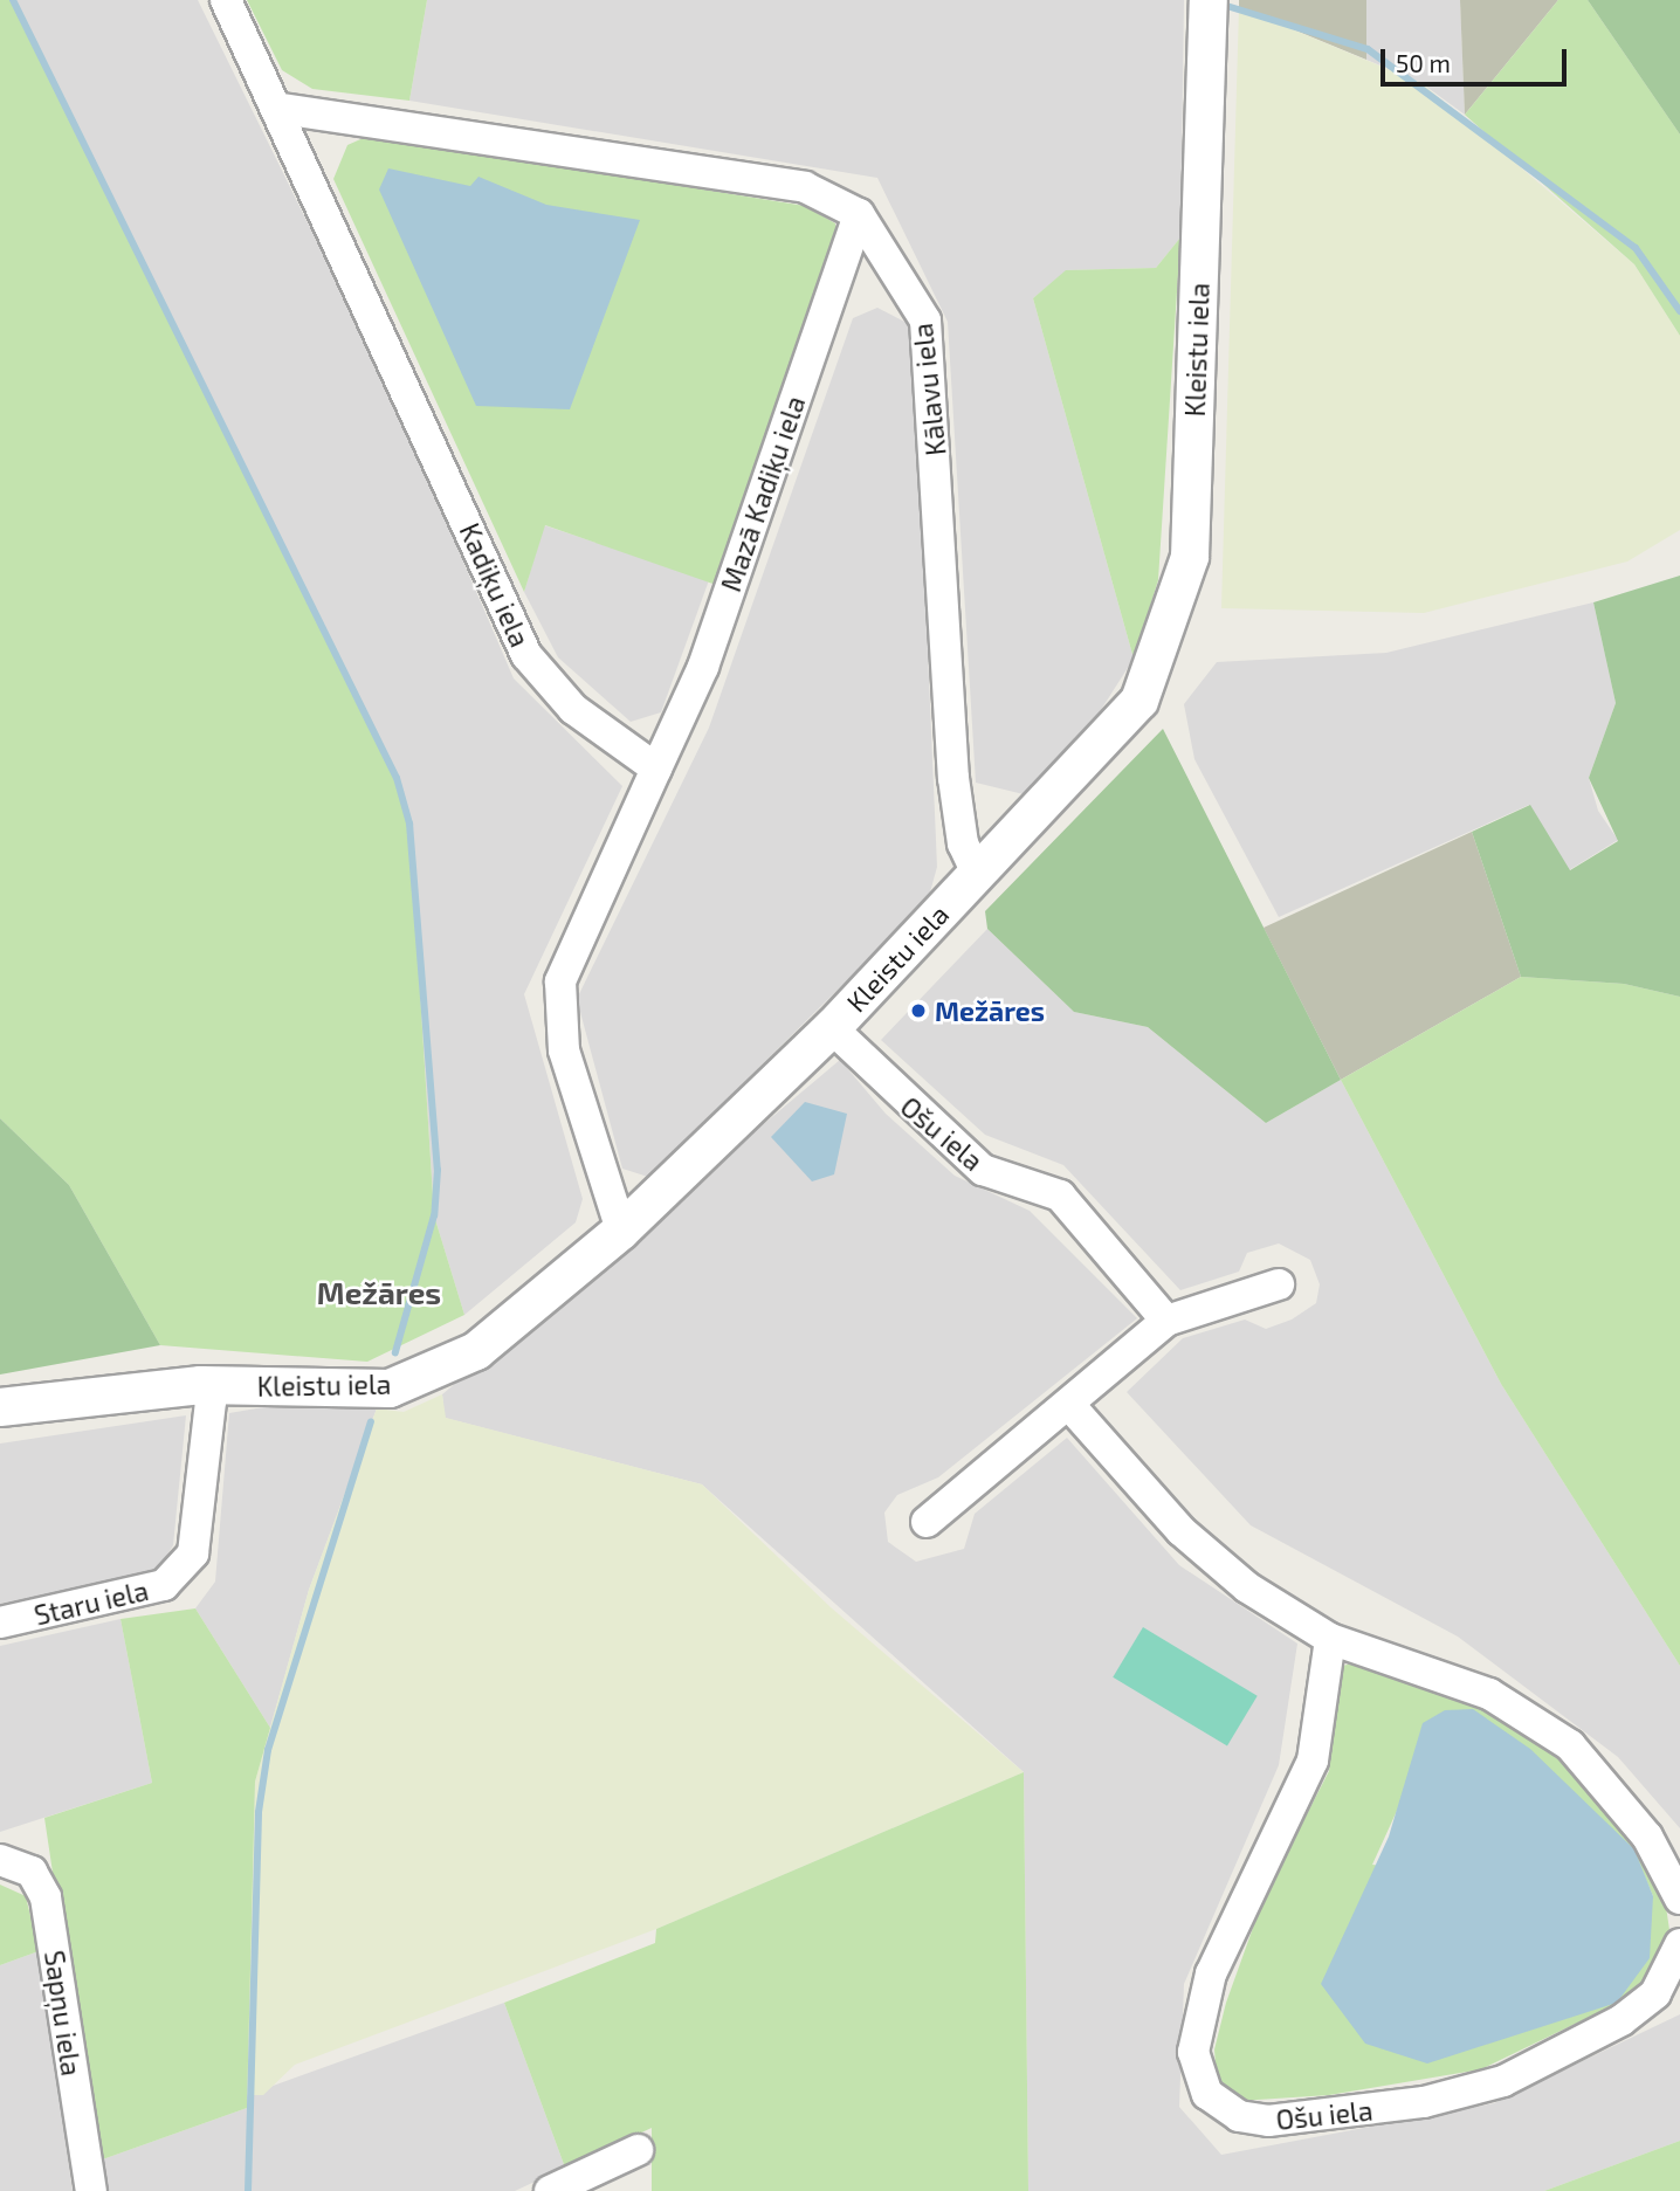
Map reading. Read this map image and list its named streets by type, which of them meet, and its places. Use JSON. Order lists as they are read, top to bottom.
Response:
{
  "streets": {
    "street": [
      "Kleistu iela",
      "Kālavu iela",
      "Mazā Kadiķu iela",
      "Kadiķu iela",
      "Ošu iela",
      "Staru iela",
      "Sapņu iela"
    ]
  },
  "crossings": [
    ["Kleistu iela", "Kālavu iela"],
    ["Kleistu iela", "Ošu iela"],
    ["Kleistu iela", "Staru iela"],
    ["Kālavu iela", "Mazā Kadiķu iela"],
    ["Mazā Kadiķu iela", "Kadiķu iela"]
  ],
  "districts": ["Mežāres"],
  "places": ["Mežāres"],
  "scale_bar": "50 m"
}
